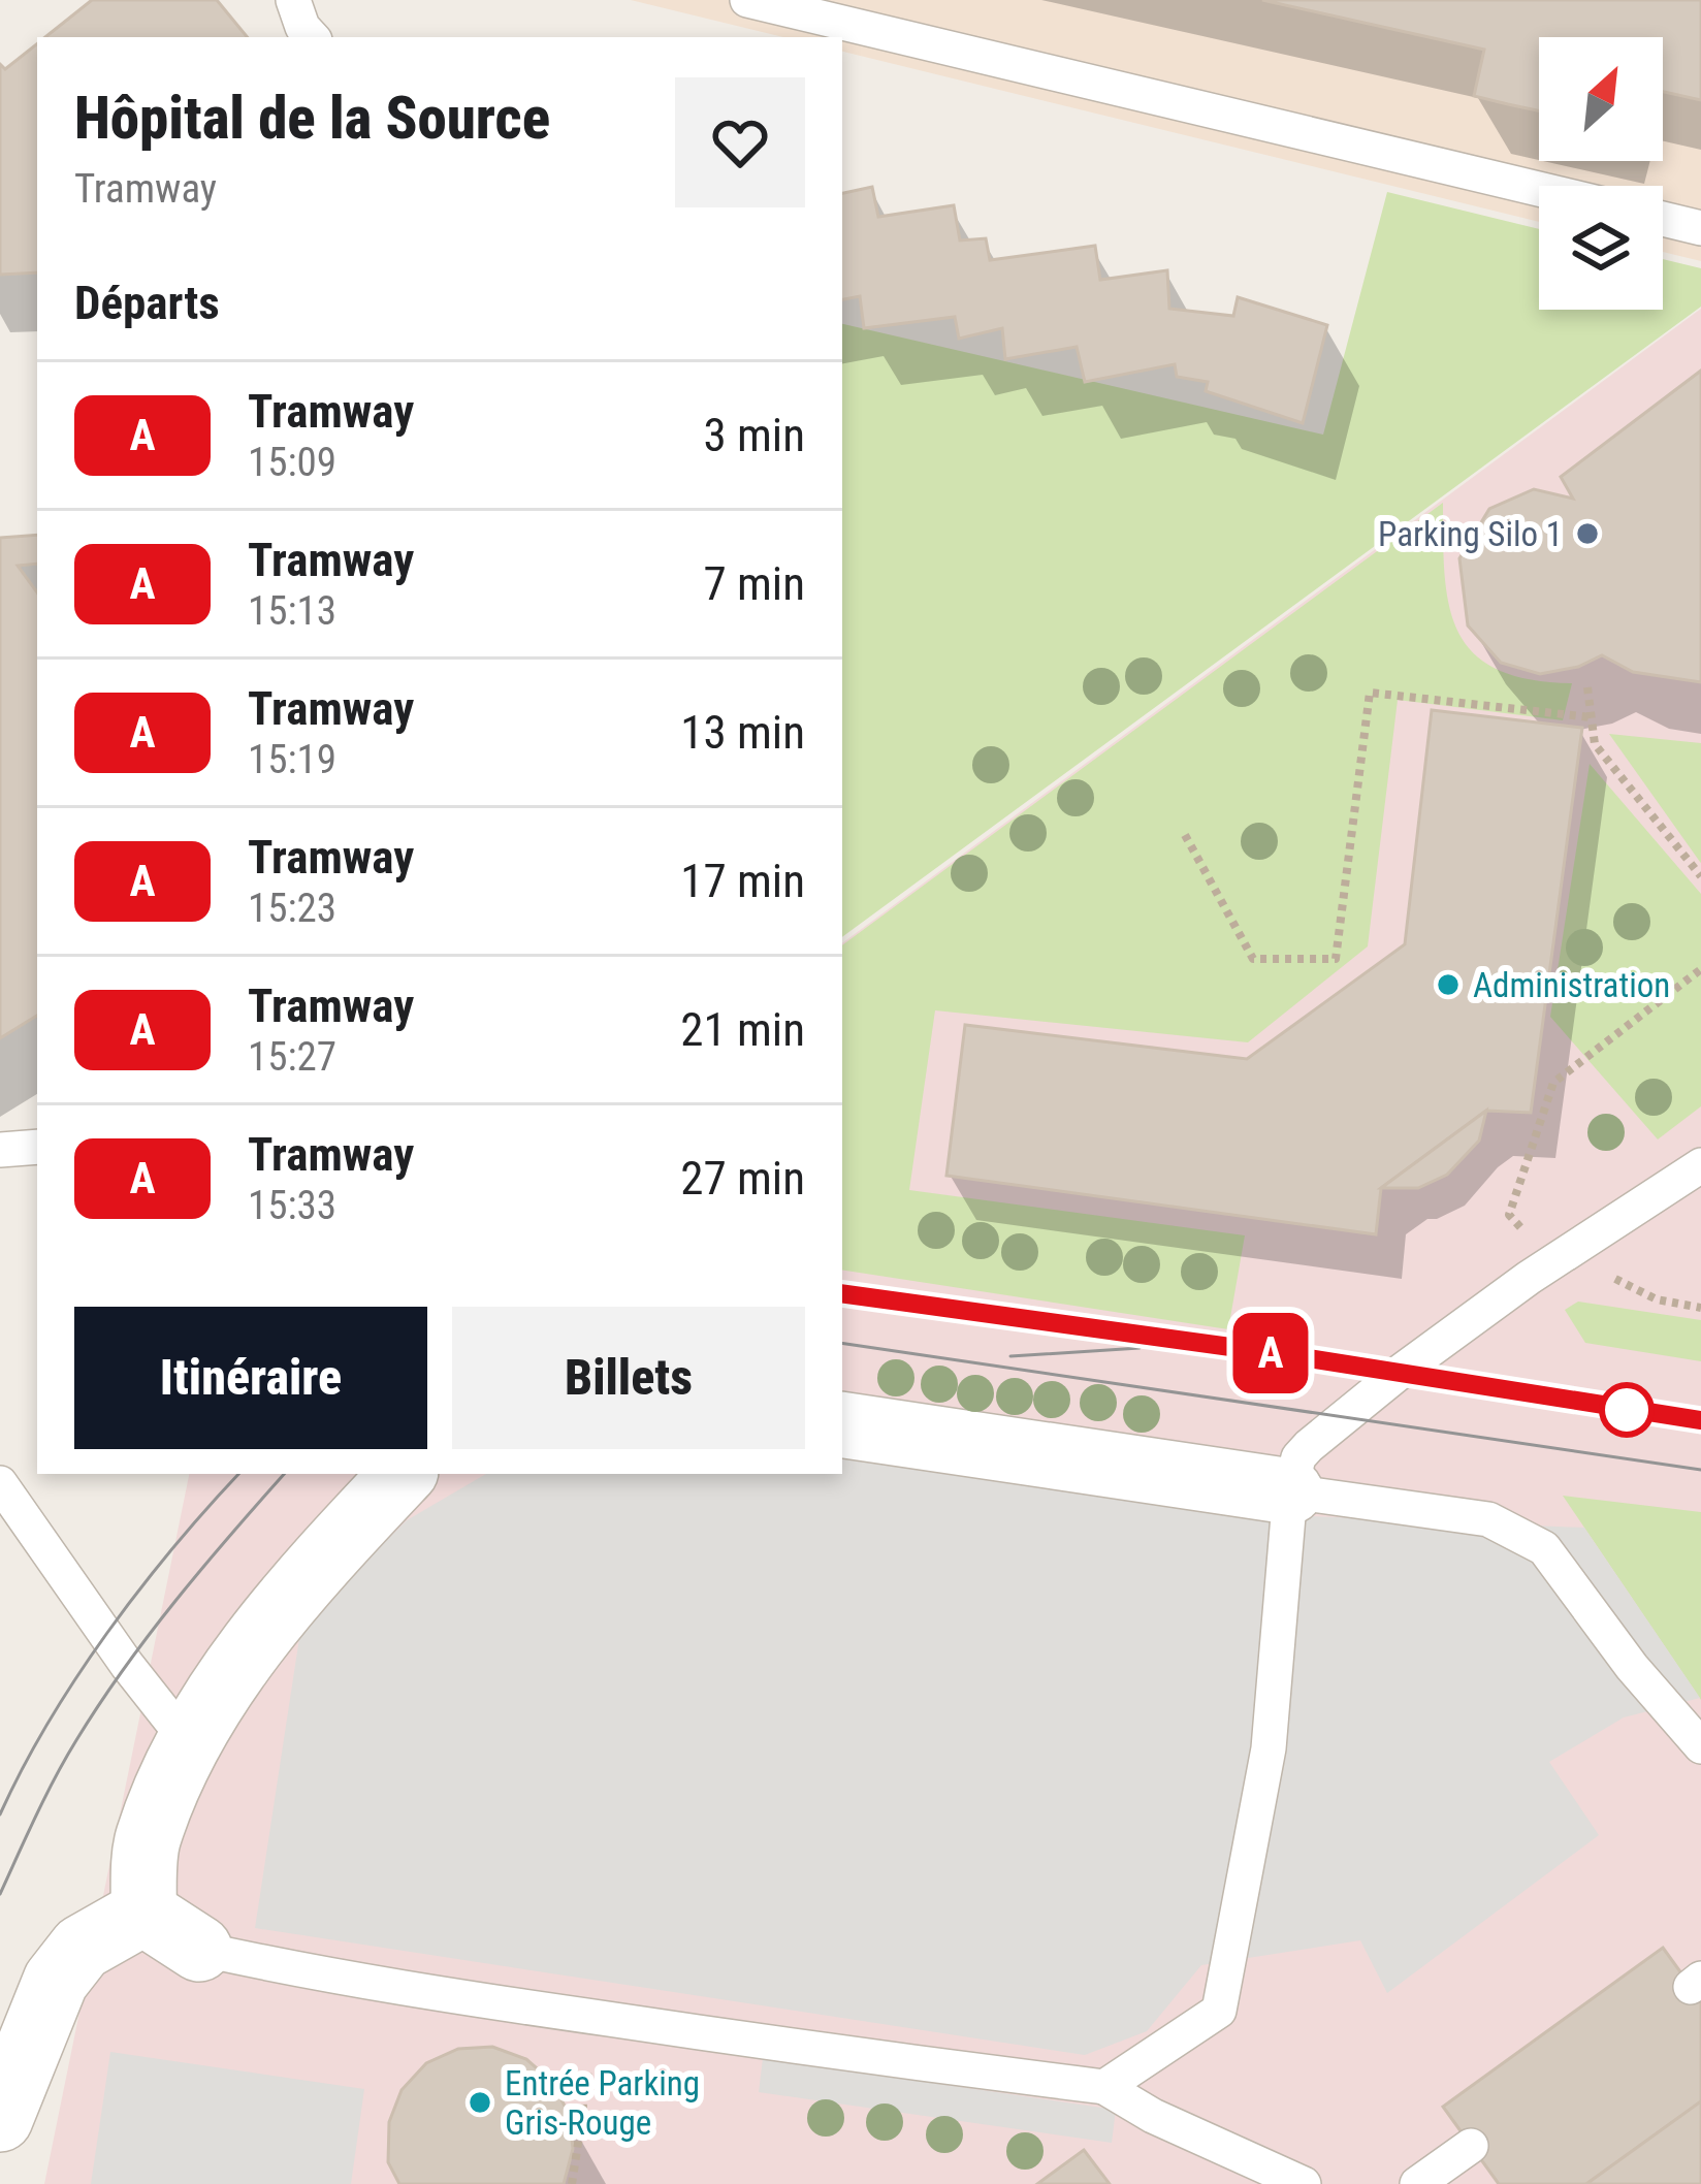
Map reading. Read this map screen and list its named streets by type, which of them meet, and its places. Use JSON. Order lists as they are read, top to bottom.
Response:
{
  "places": ["Parking Silo 1", "Administration", "Entrée Parking Gris-Rouge"],
  "lines": ["tram line A"],
  "north": "top right",
  "page": {
    "on_map": "A",
    "heading": [
      ["Hôpital de la Source", "Tramway"],
      "Départs"
    ],
    "list": [
      {
        "mark": "A",
        "name": "Tramway",
        "note": "15:09",
        "value": "3 min"
      },
      {
        "mark": "A",
        "name": "Tramway",
        "note": "15:13",
        "value": "7 min"
      },
      {
        "mark": "A",
        "name": "Tramway",
        "note": "15:19",
        "value": "13 min"
      },
      {
        "mark": "A",
        "name": "Tramway",
        "note": "15:23",
        "value": "17 min"
      },
      {
        "mark": "A",
        "name": "Tramway",
        "note": "15:27",
        "value": "21 min"
      },
      {
        "mark": "A",
        "name": "Tramway",
        "note": "15:33",
        "value": "27 min"
      }
    ],
    "buttons": ["Itinéraire", "Billets"]
  }
}
